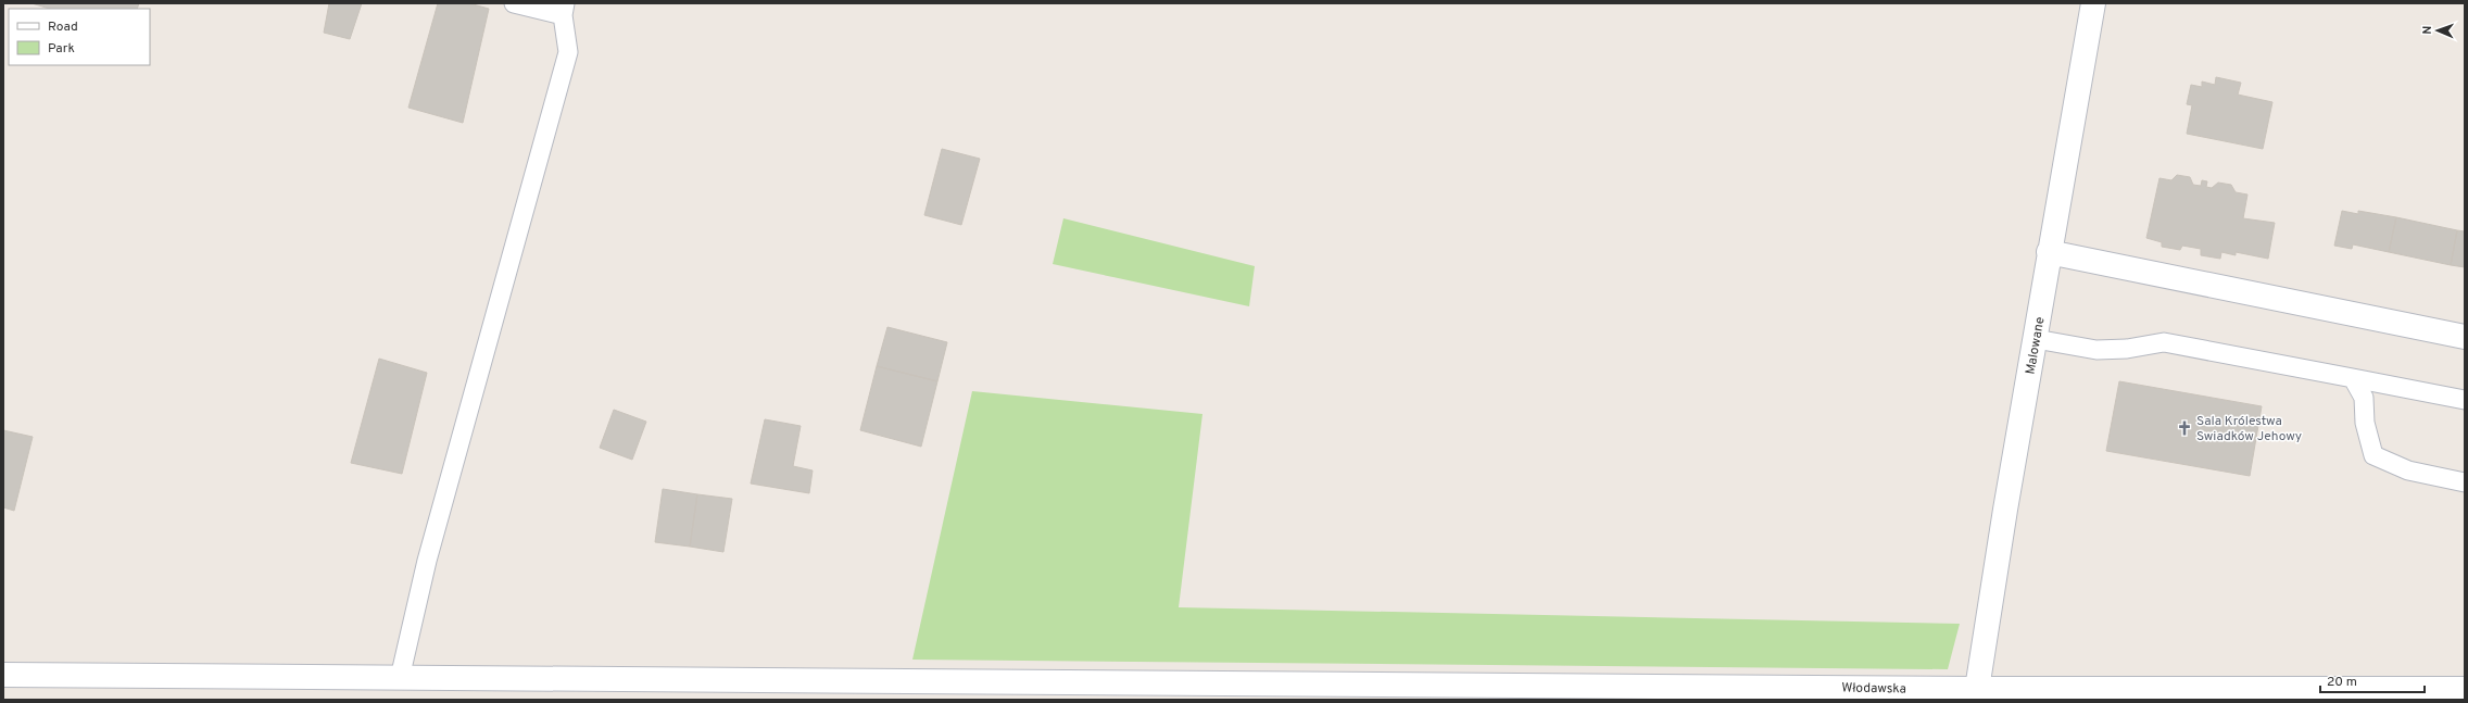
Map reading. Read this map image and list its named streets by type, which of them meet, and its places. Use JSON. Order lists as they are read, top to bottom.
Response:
{
  "streets": {
    "main road": ["Malowane", "Włodawska"]
  },
  "crossings": [
    ["Malowane", "Włodawska"]
  ],
  "places": {
    "church": ["Sala Królestwa Swiadków Jehowy"]
  },
  "legend": ["Road", "Park"],
  "scale_bar": "20 m",
  "north": "left"
}
